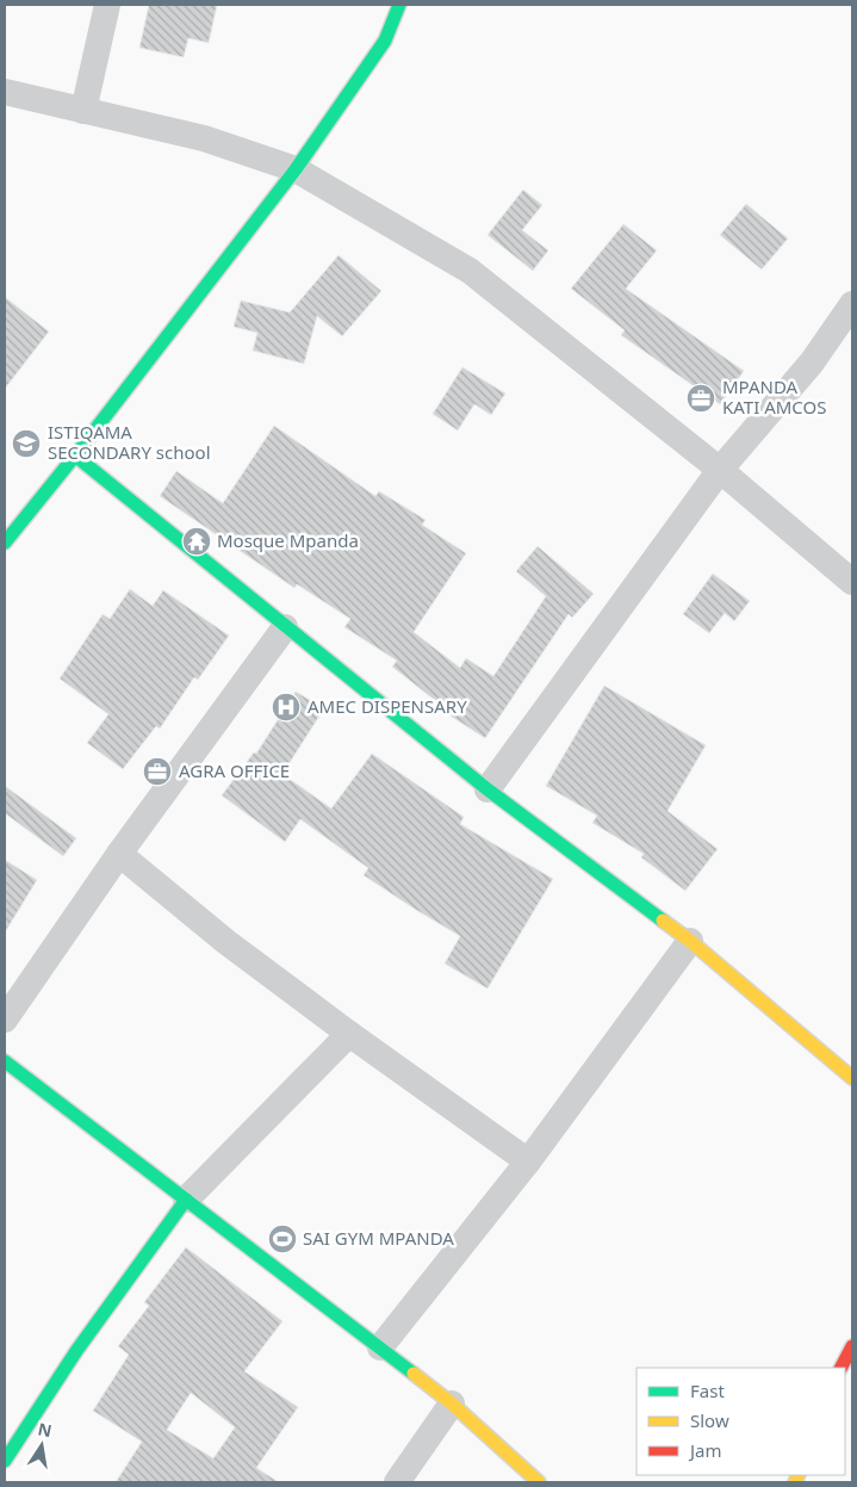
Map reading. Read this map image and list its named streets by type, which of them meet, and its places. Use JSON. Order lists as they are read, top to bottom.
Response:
{
  "places": {
    "office": ["MPANDA KATI AMCOS", "AGRA OFFICE"],
    "school or university": ["ISTIQAMA SECONDARY school"],
    "temple": ["Mosque Mpanda"],
    "hospital": ["AMEC DISPENSARY"],
    "sports": ["SAI GYM MPANDA"]
  },
  "legend": ["Fast", "Slow", "Jam"],
  "north": "top"
}
